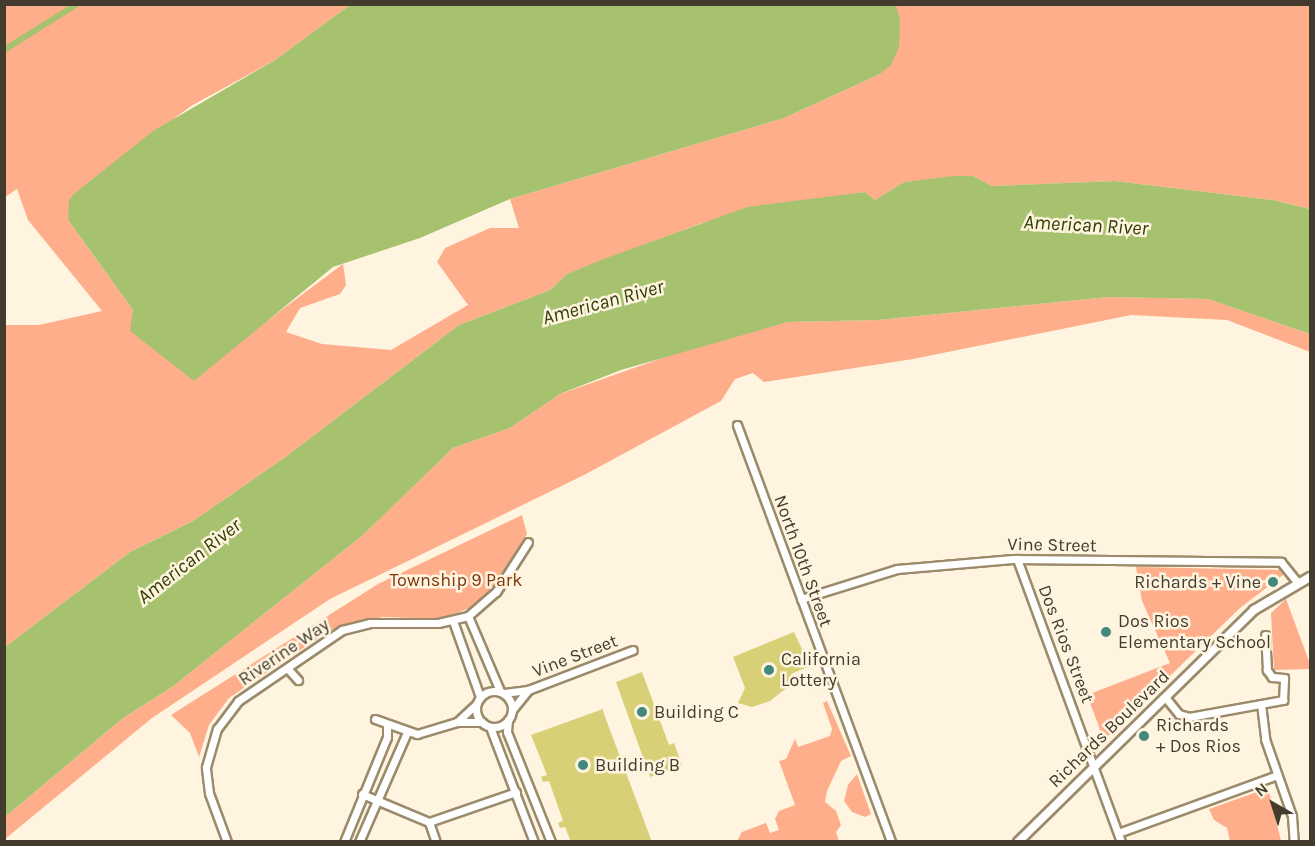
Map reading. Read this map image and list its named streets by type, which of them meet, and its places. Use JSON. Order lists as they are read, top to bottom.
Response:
{
  "streets": {
    "main road": ["Richards Boulevard"],
    "street": [
      "Vine Street",
      "North 10th Street",
      "Dos Rios Street",
      "Riverine Way"
    ]
  },
  "crossings": [
    ["Vine Street", "North 10th Street"],
    ["Vine Street", "Dos Rios Street"],
    ["Vine Street", "Richards Boulevard"],
    ["Dos Rios Street", "Richards Boulevard"]
  ],
  "water": ["American River"],
  "parks": ["Township 9 Park"],
  "places": [
    "Richards + Vine",
    "Dos Rios Elementary School",
    "California Lottery",
    "Building C",
    "Richards + Dos Rios",
    "Building B"
  ],
  "north": "top left"
}
